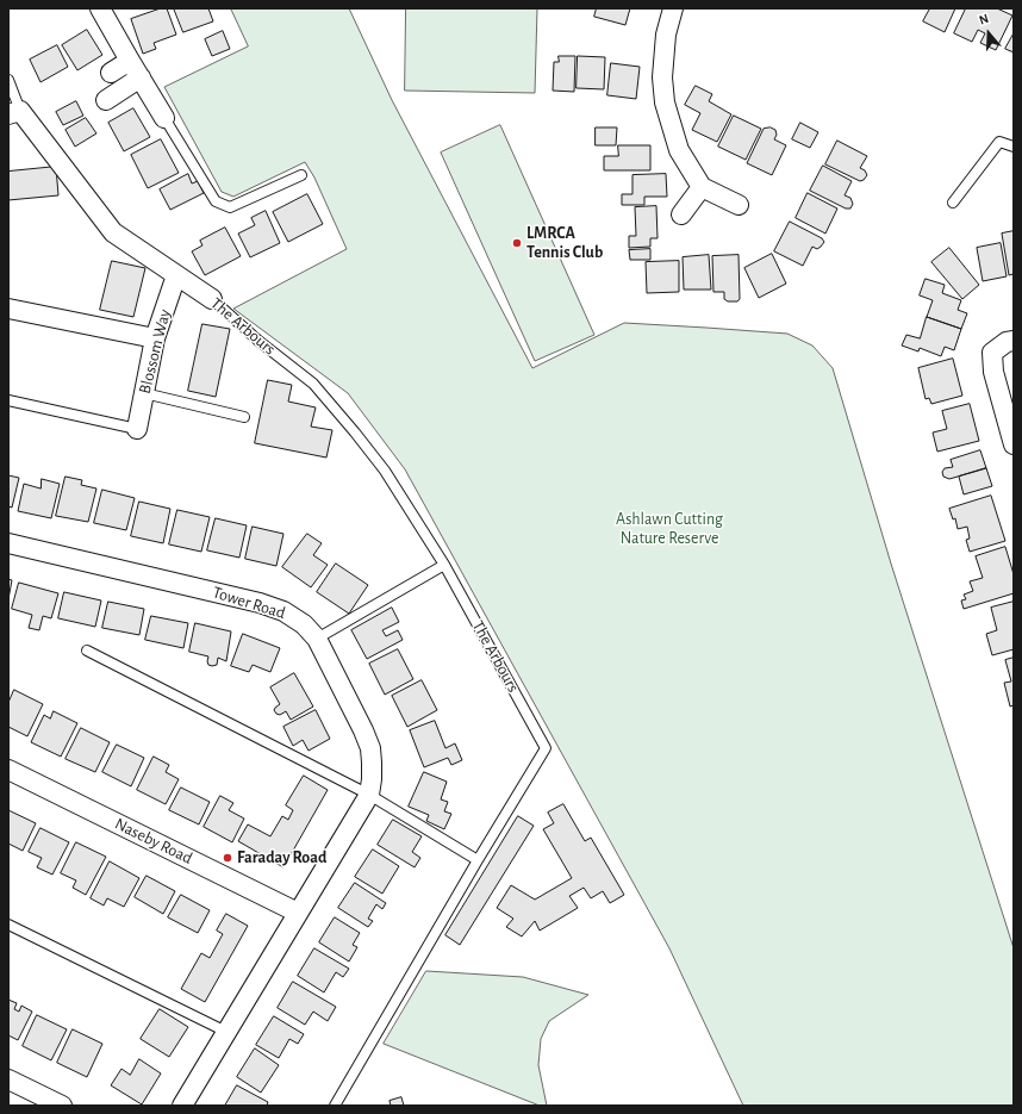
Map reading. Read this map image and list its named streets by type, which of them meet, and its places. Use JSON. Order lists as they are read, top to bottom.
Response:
{
  "streets": {
    "street": [
      "The Arbours",
      "Blossom Way",
      "Tower Road",
      "Naseby Road"
    ]
  },
  "crossings": [
    ["The Arbours", "Blossom Way"]
  ],
  "parks": ["Ashlawn Cutting Nature Reserve"],
  "places": ["LMRCA Tennis Club", "Faraday Road"],
  "north": "top"
}
